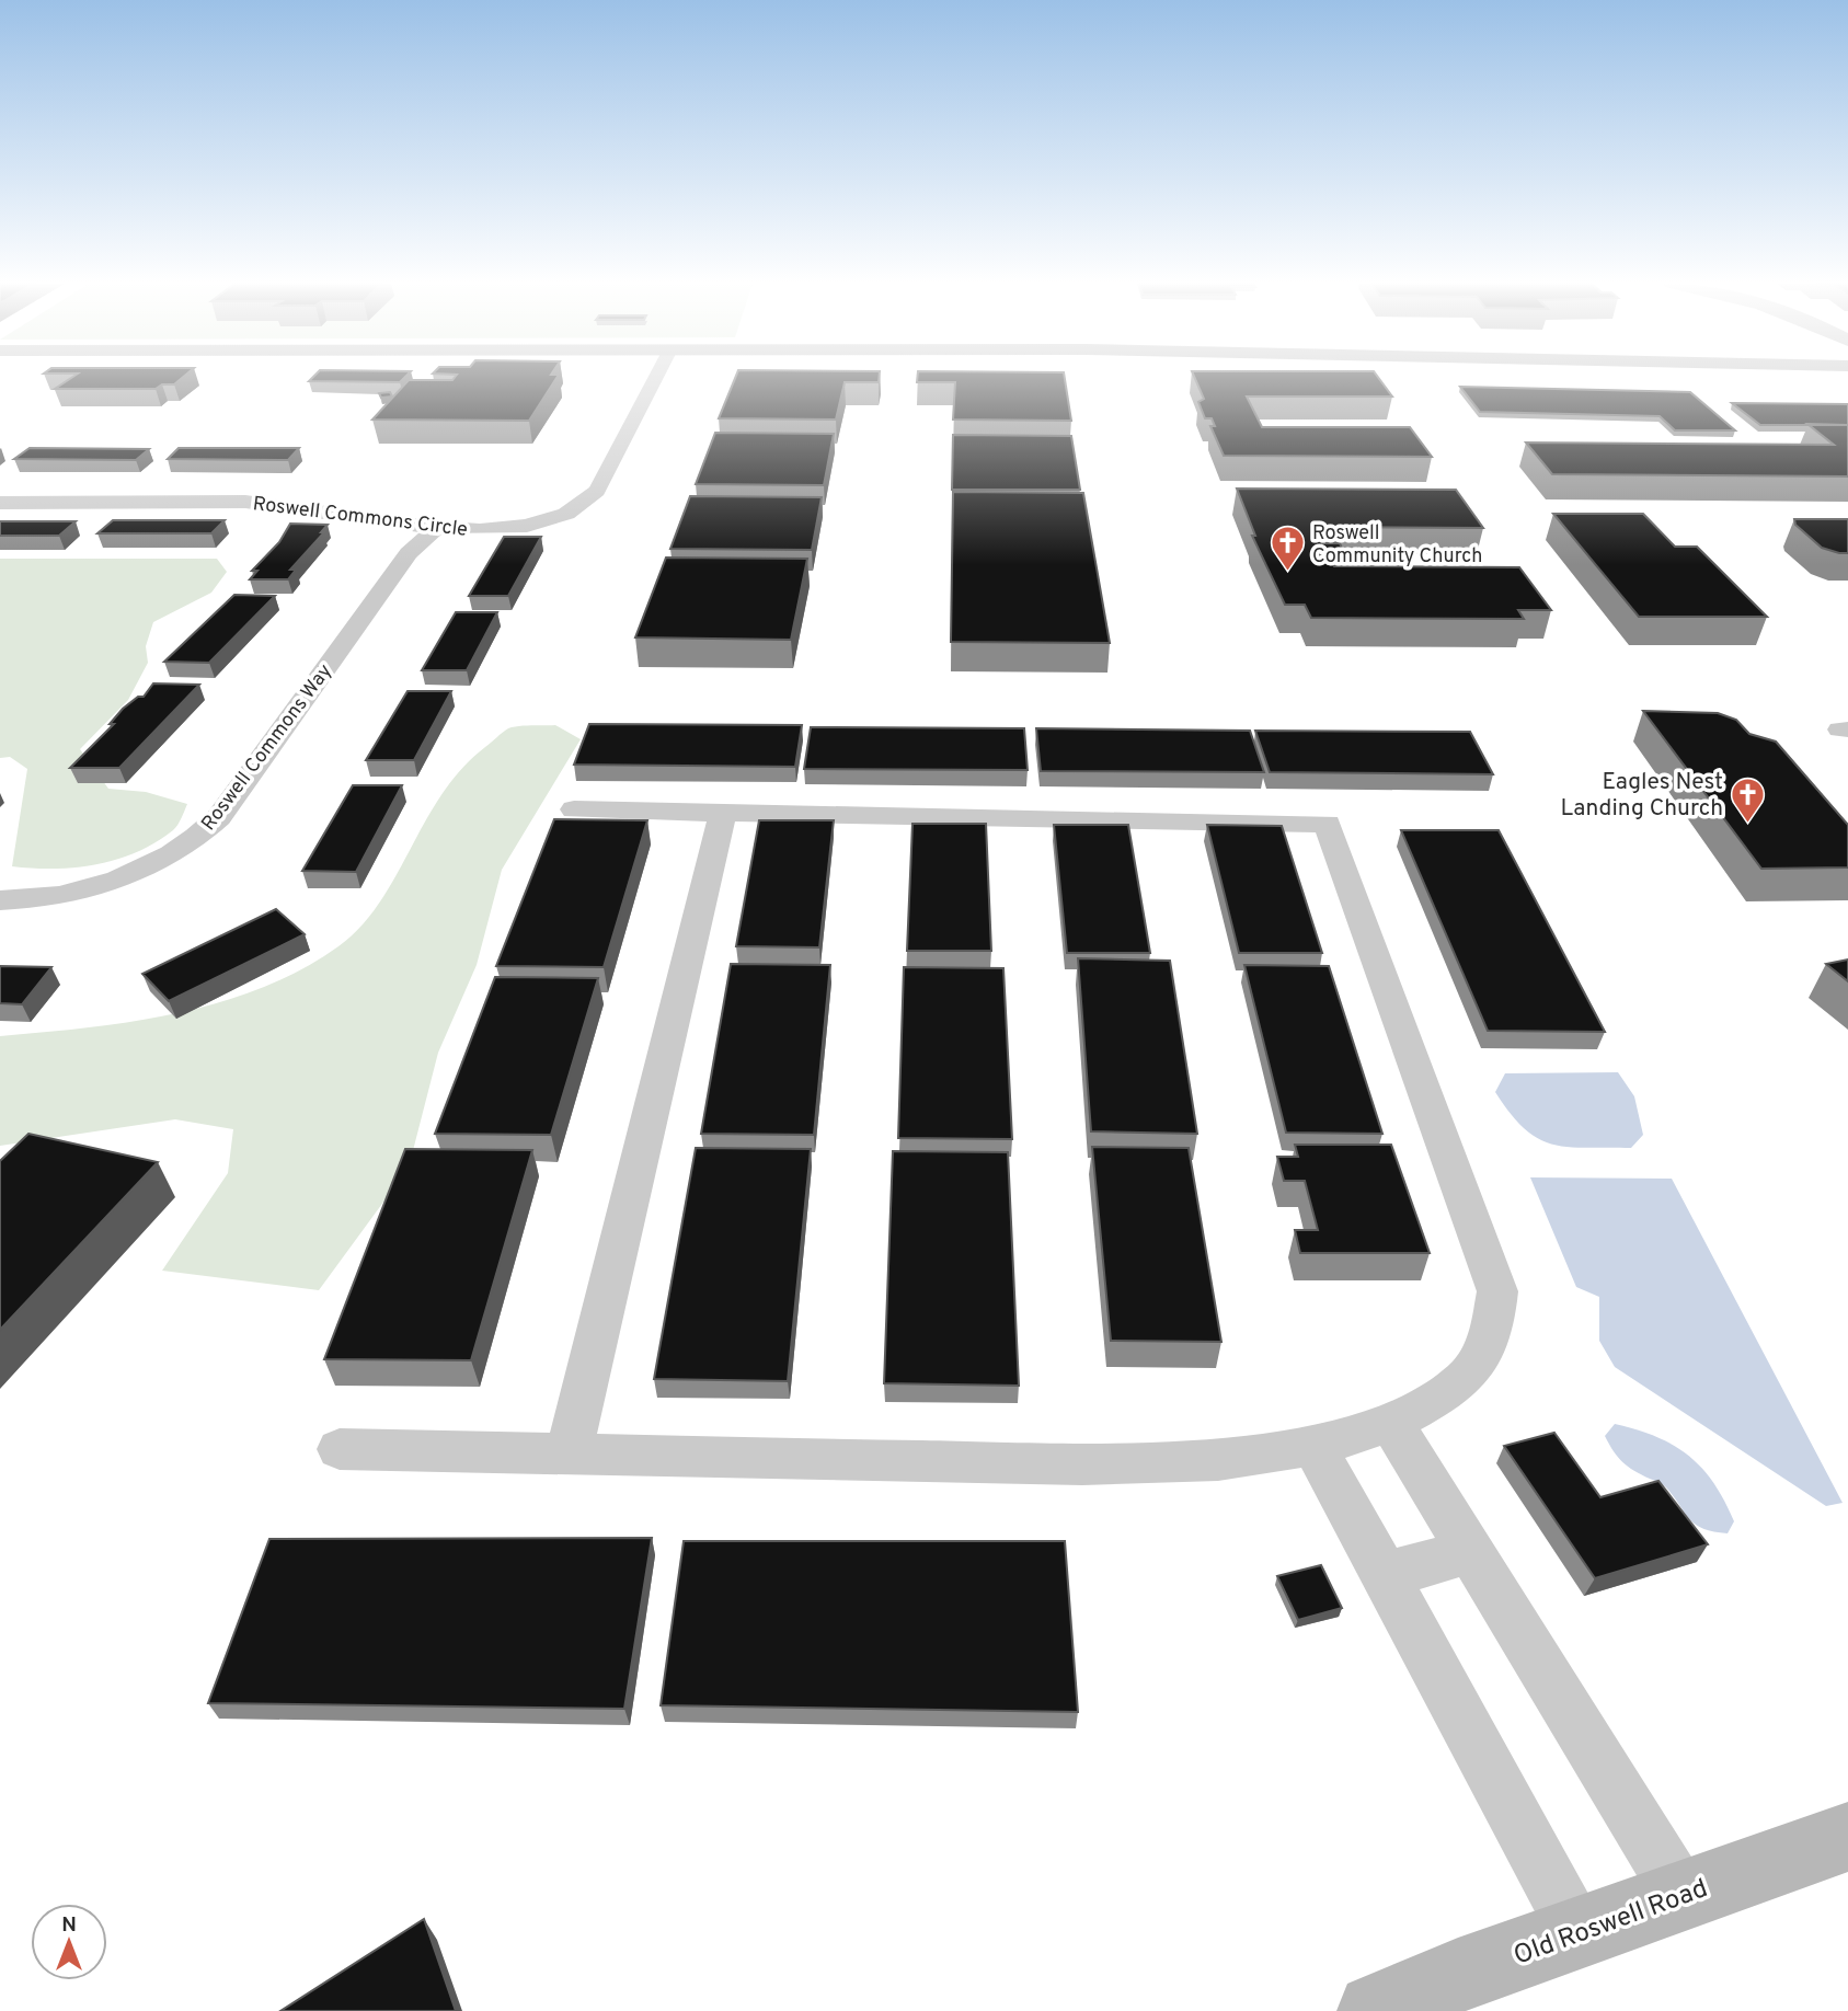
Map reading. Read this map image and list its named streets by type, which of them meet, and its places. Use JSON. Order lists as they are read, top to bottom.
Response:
{
  "streets": {
    "main road": ["Old Roswell Road"],
    "street": ["Roswell Commons Circle", "Roswell Commons Way"]
  },
  "crossings": [
    ["Roswell Commons Circle", "Roswell Commons Way"]
  ],
  "places": {
    "church": ["Roswell Community Church", "Eagles Nest Landing Church"]
  },
  "north": "top"
}
